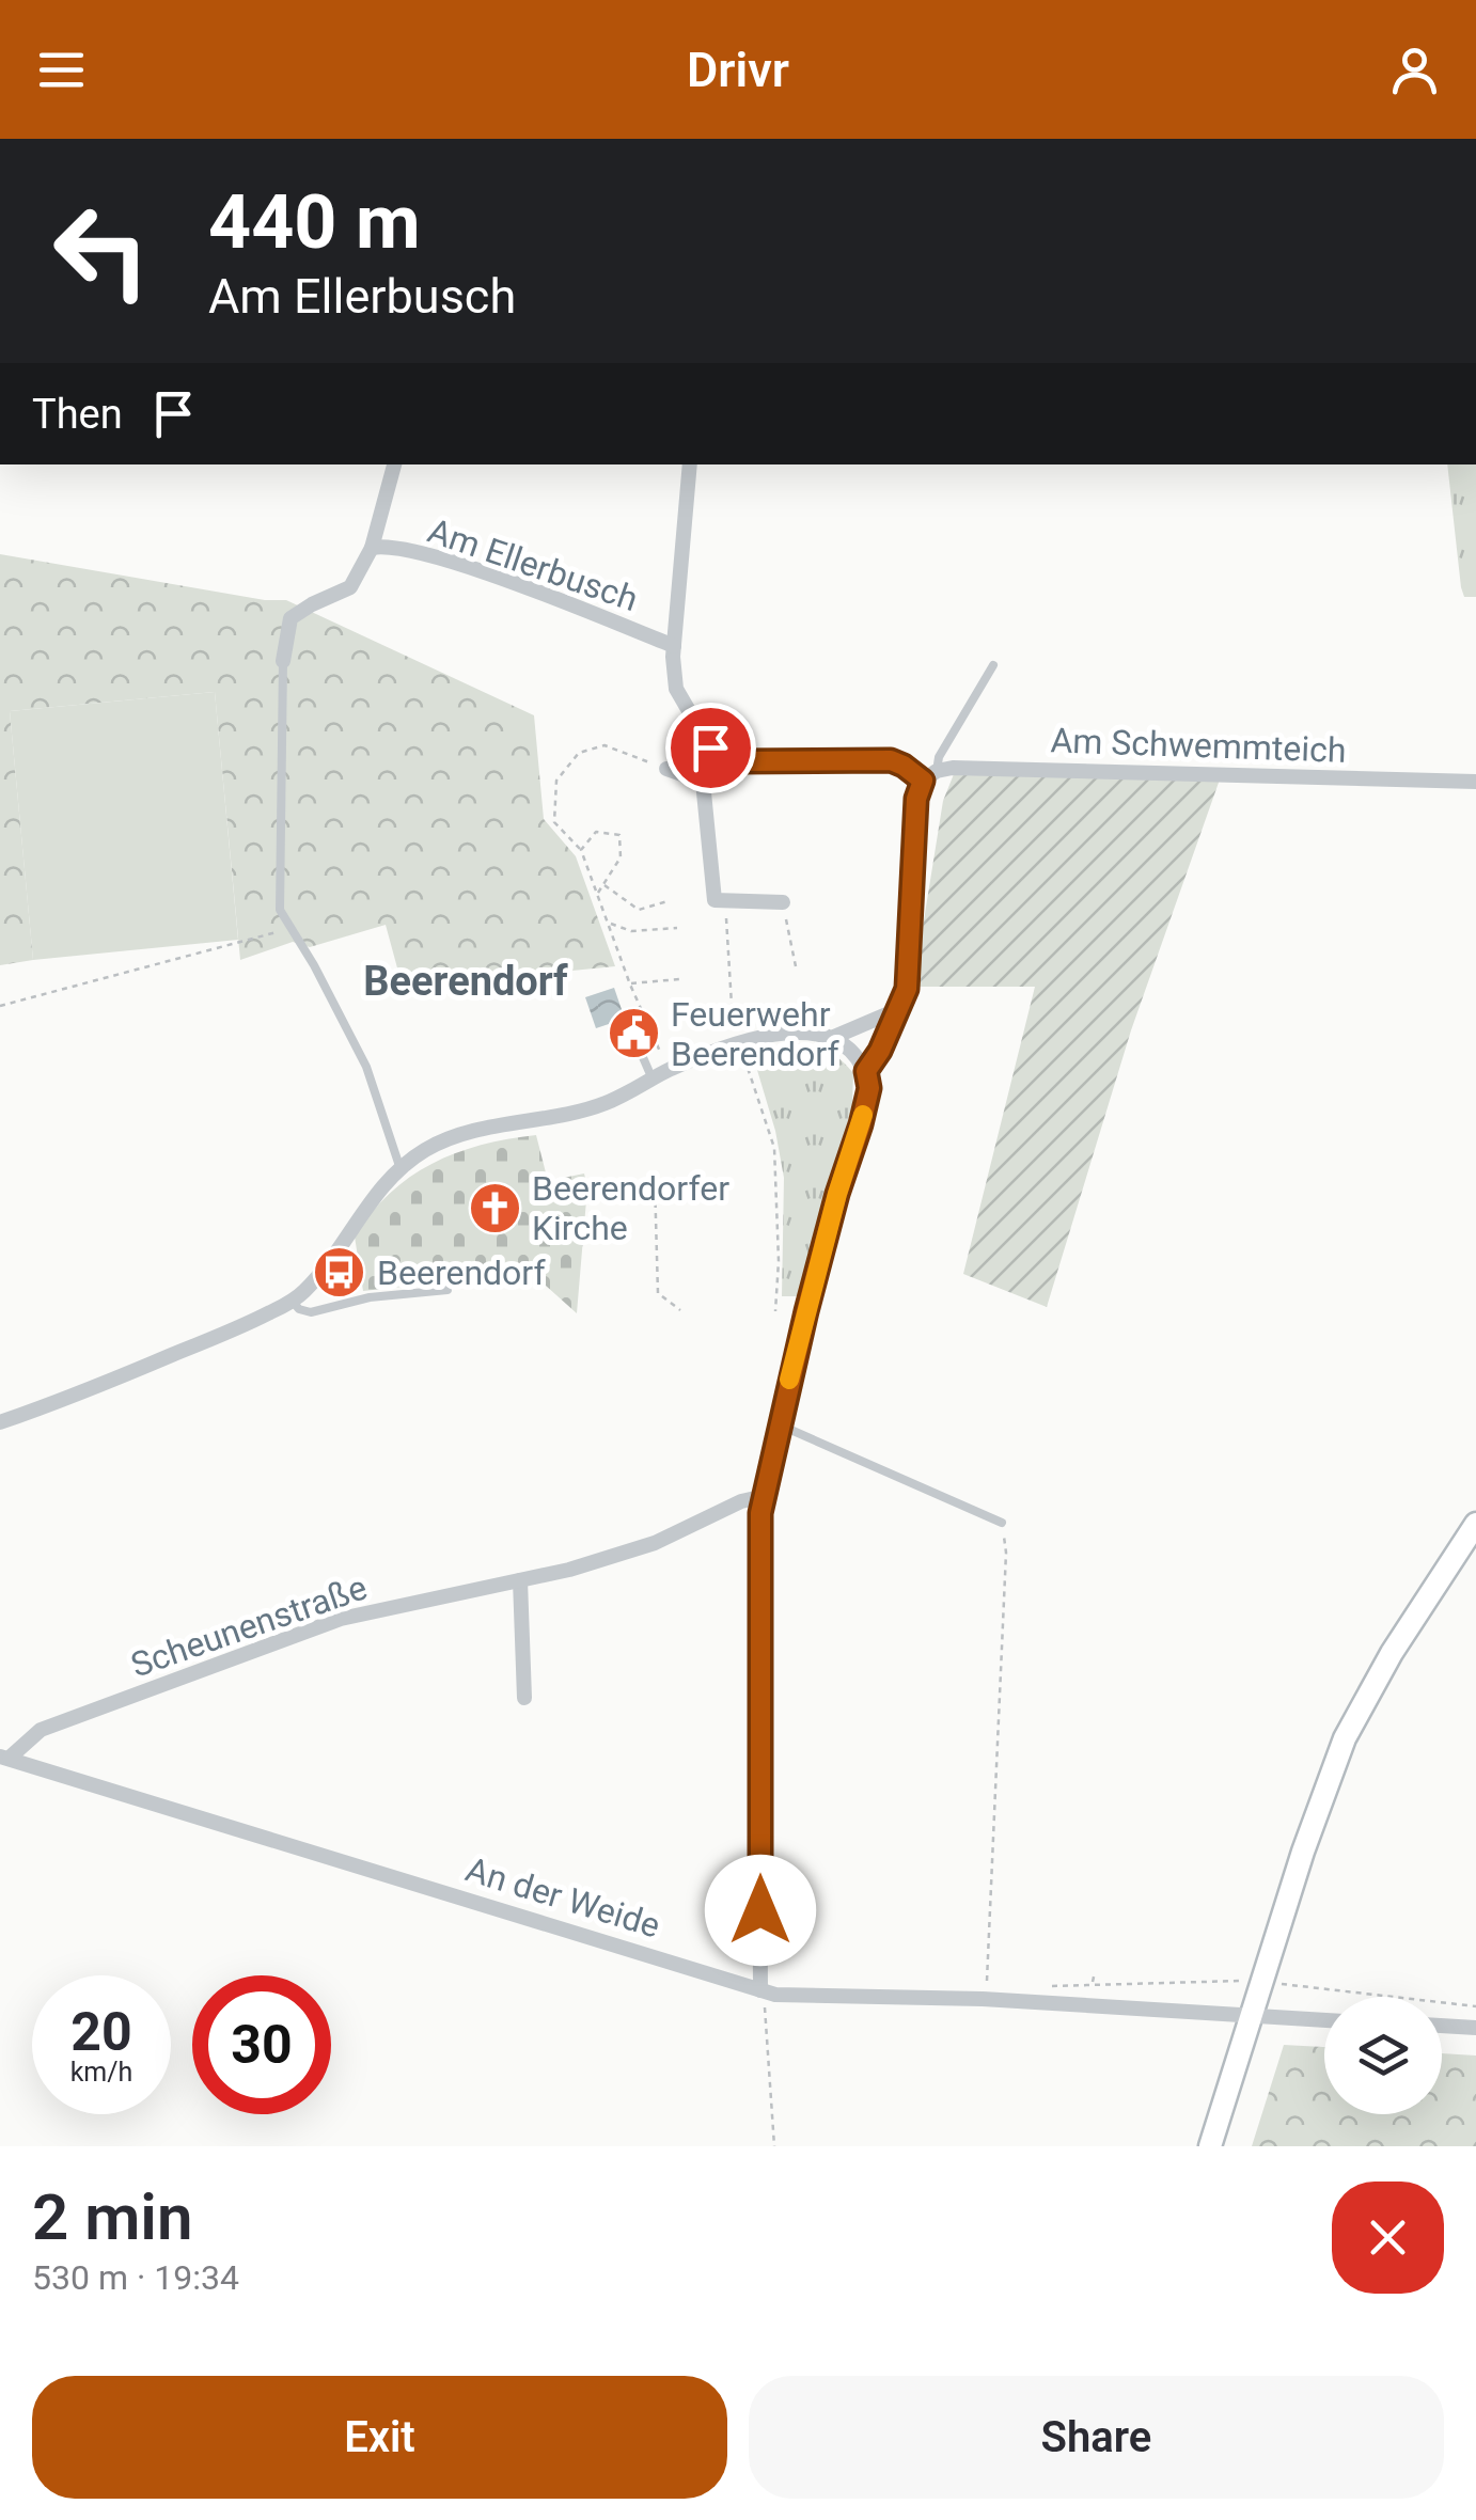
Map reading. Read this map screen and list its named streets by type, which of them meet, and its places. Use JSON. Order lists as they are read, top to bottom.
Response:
{
  "streets": {
    "street": [
      "Am Ellerbusch",
      "Am Schwemmteich",
      "Scheunenstraße",
      "An der Weide"
    ]
  },
  "crossings": [
    ["Scheunenstraße", "An der Weide"]
  ],
  "districts": ["Beerendorf"],
  "places": {
    "public building": ["Feuerwehr Beerendorf"],
    "church": ["Beerendorfer Kirche"],
    "bus stop": ["Beerendorf"]
  },
  "page": {
    "header": "Drivr",
    "turn": ["440 m", "Am Ellerbusch"],
    "then": "Then",
    "speed": "20 km/h",
    "limit": "30",
    "heading": ["2 min", "530 m · 19:34"],
    "buttons": ["Exit", "Share"]
  }
}
